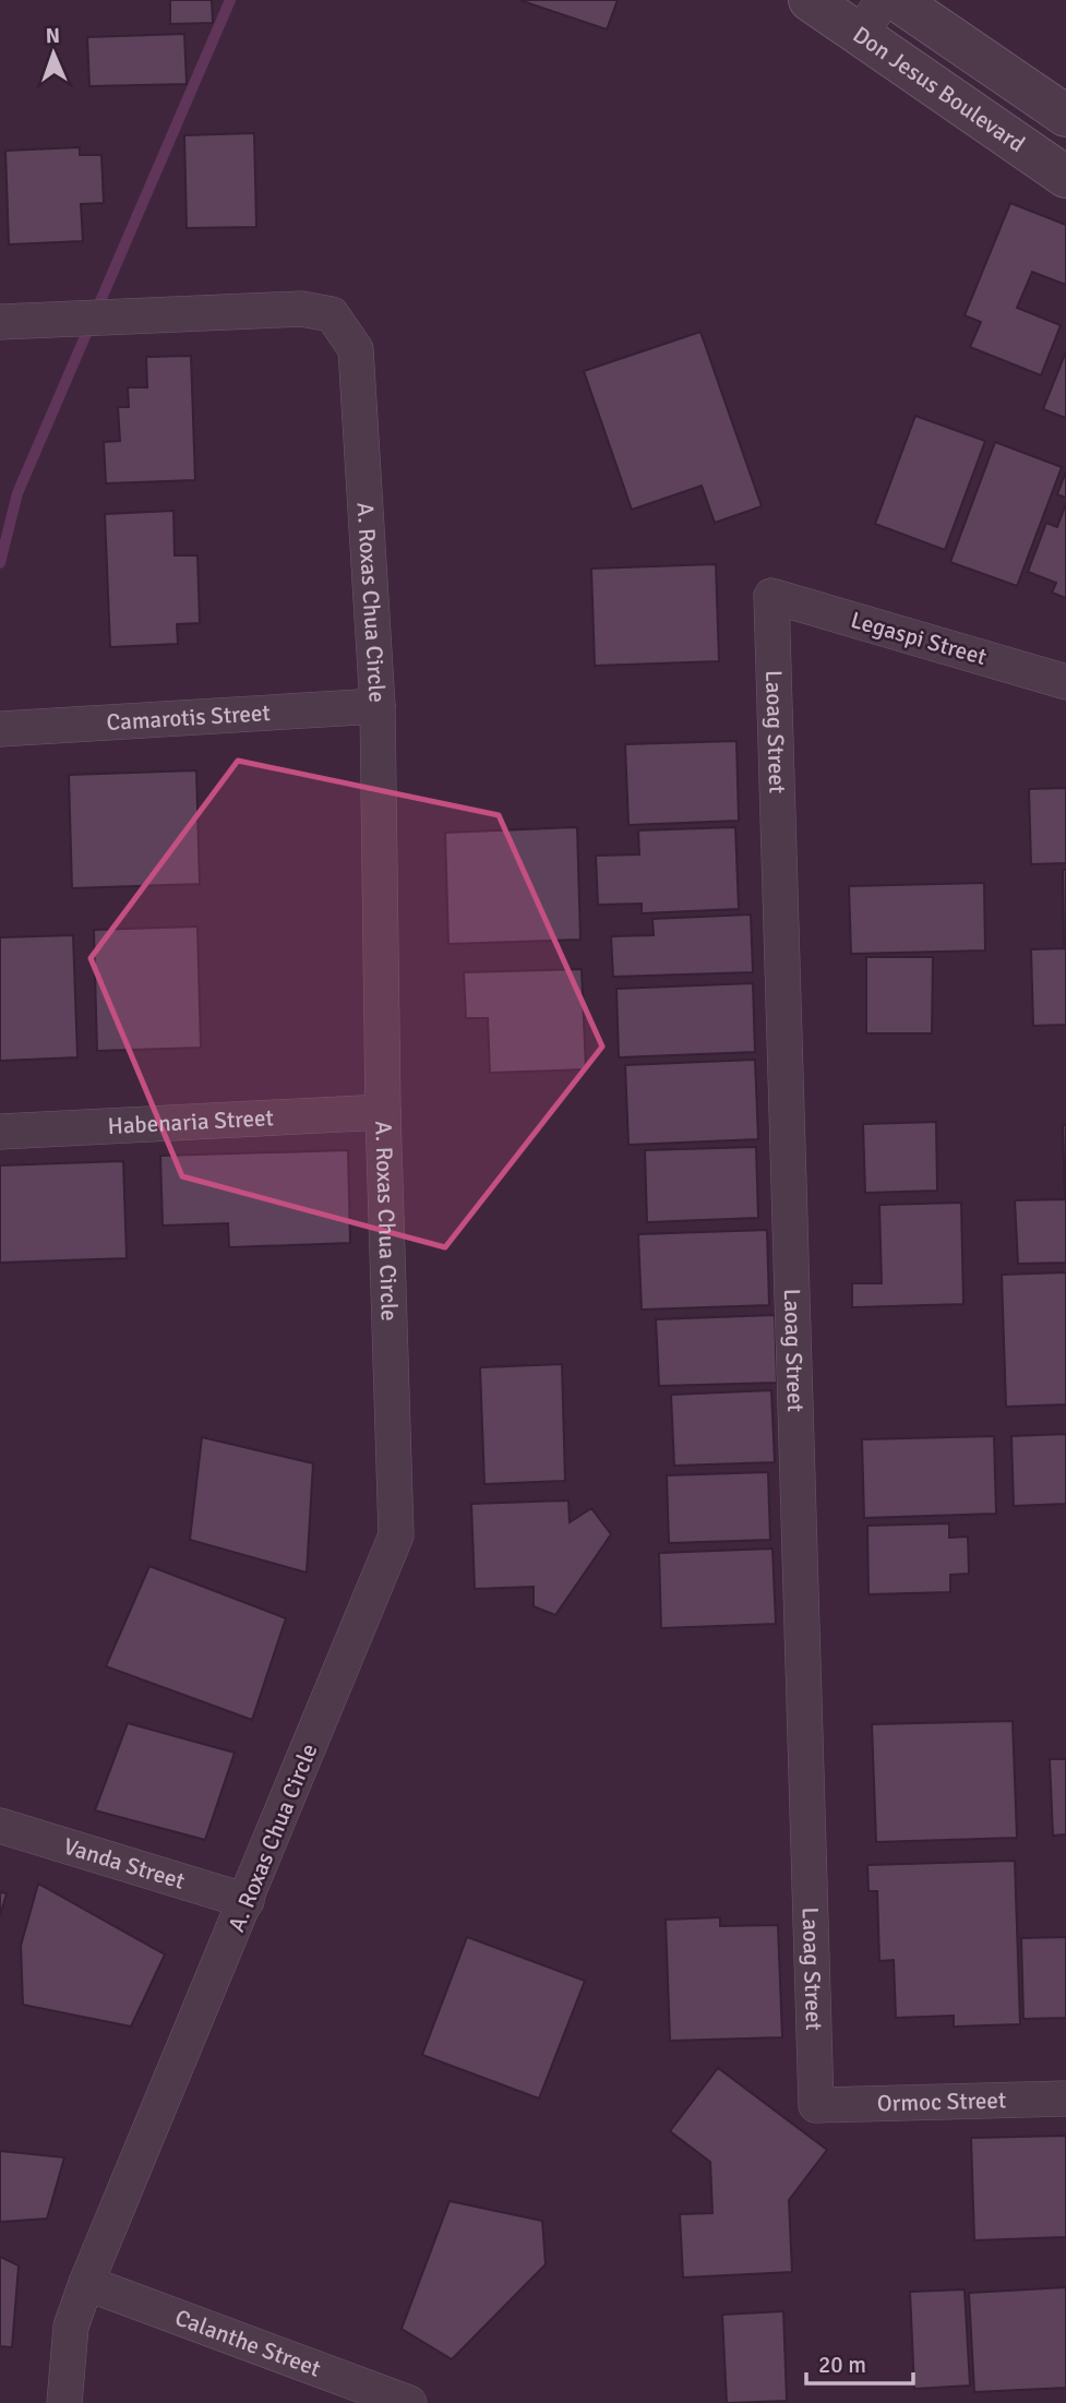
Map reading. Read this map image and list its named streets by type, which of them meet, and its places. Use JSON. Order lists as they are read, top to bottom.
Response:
{
  "streets": {
    "street": [
      "Don Jesus Boulevard",
      "A. Roxas Chua Circle",
      "Legaspi Street",
      "Camarotis Street",
      "Laoag Street",
      "Habenaria Street",
      "Vanda Street",
      "Ormoc Street",
      "Calanthe Street"
    ]
  },
  "crossings": [
    ["A. Roxas Chua Circle", "Camarotis Street"],
    ["A. Roxas Chua Circle", "Habenaria Street"],
    ["A. Roxas Chua Circle", "Vanda Street"],
    ["A. Roxas Chua Circle", "Calanthe Street"],
    ["Legaspi Street", "Laoag Street"],
    ["Laoag Street", "Ormoc Street"]
  ],
  "scale_bar": "20 m",
  "north": "top"
}
